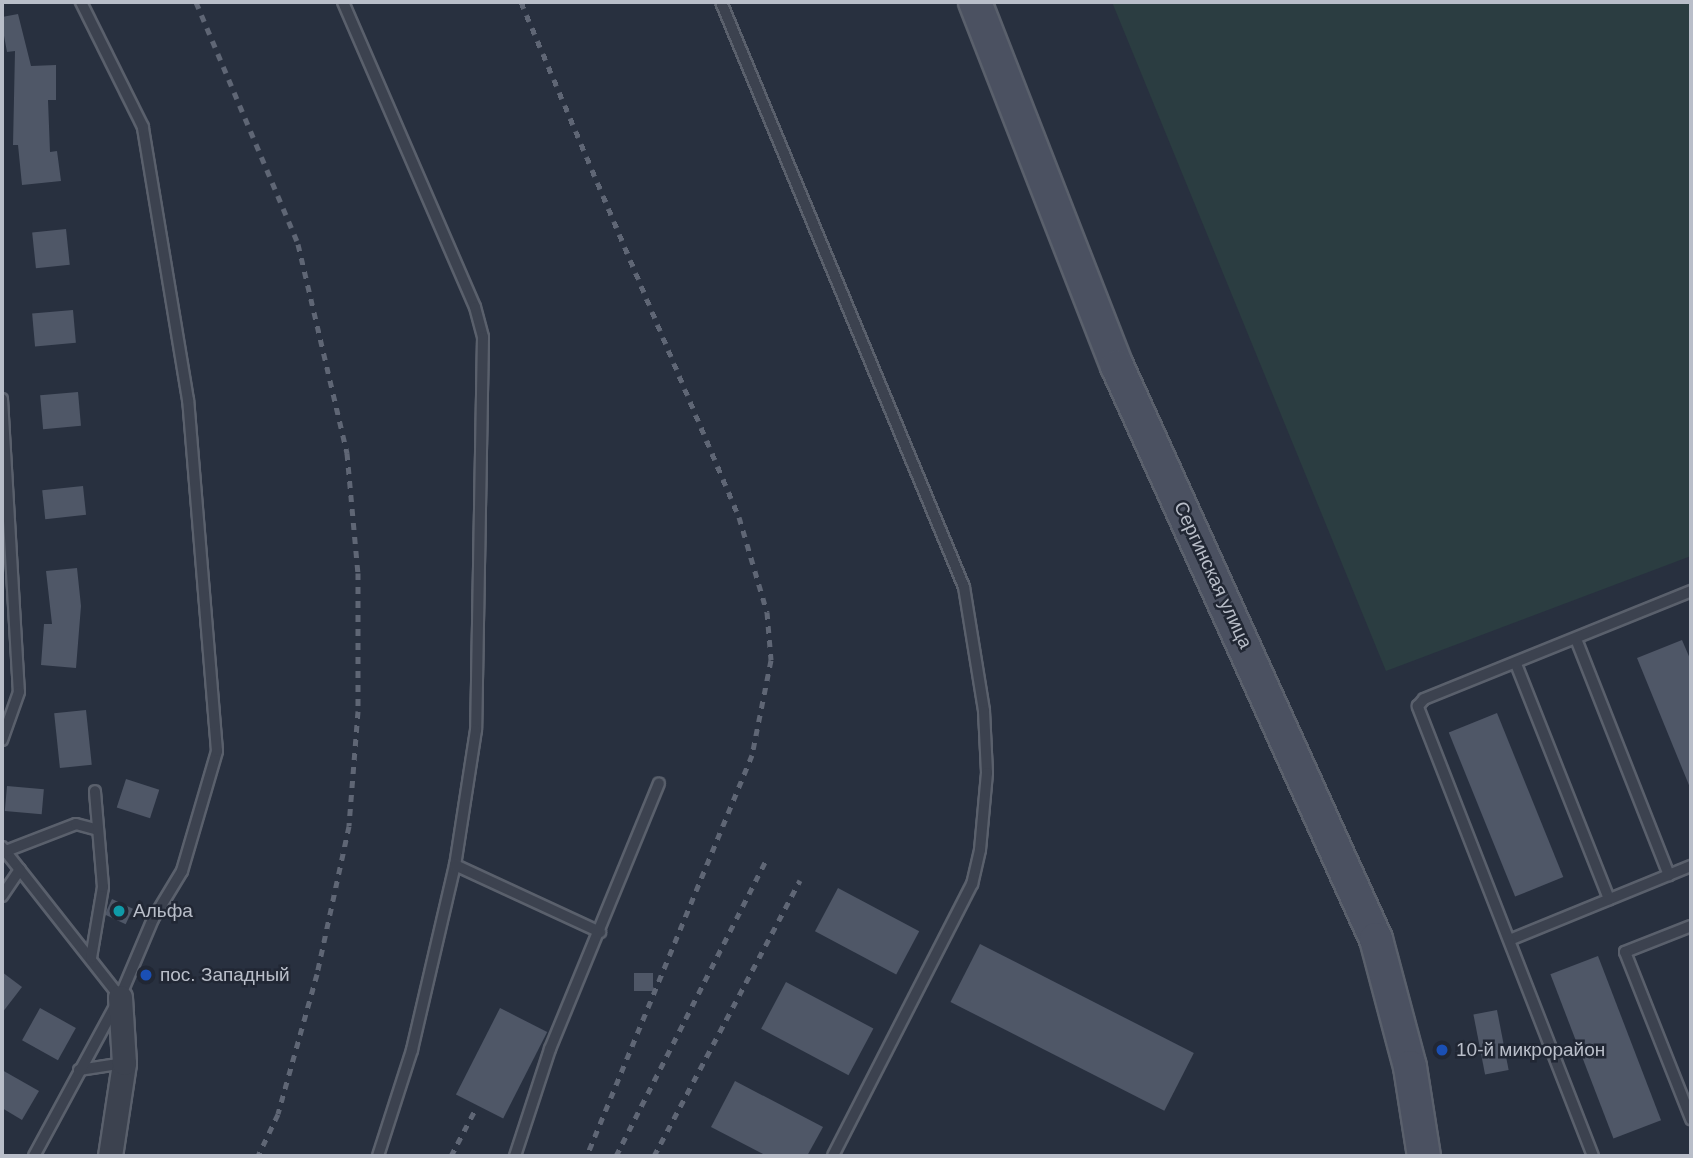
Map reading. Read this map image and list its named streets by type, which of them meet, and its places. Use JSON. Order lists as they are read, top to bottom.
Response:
{
  "streets": {
    "main road": ["Сергинская улица"]
  },
  "places": ["Альфа", "пос. Западный", "10-й микрорайон"]
}
